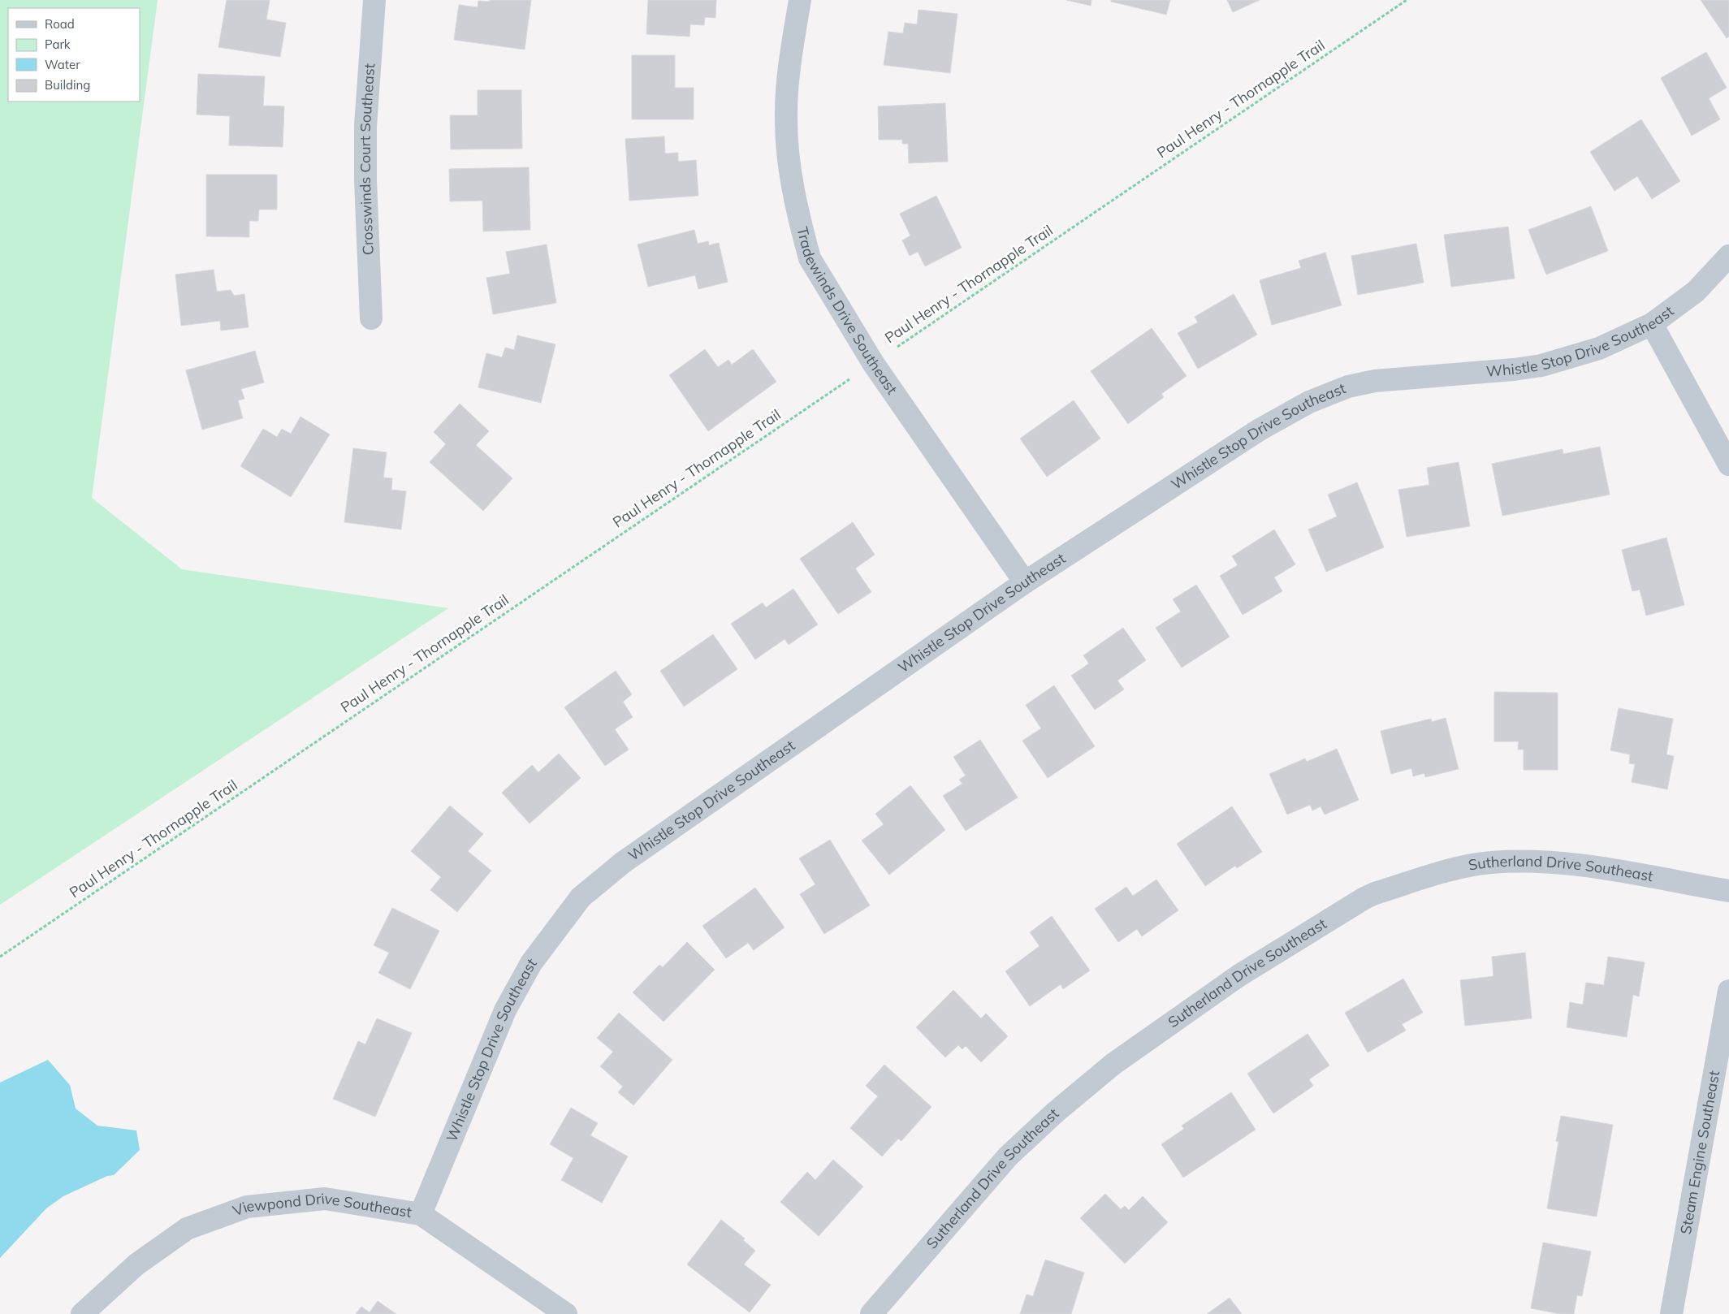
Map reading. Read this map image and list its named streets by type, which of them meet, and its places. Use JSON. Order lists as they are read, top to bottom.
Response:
{
  "streets": {
    "street": [
      "Crosswinds Court Southeast",
      "Tradewinds Drive Southeast",
      "Whistle Stop Drive Southeast",
      "Sutherland Drive Southeast",
      "Steam Engine Southeast",
      "Viewpond Drive Southeast"
    ],
    "path": ["Paul Henry - Thornapple Trail"]
  },
  "crossings": [
    ["Paul Henry - Thornapple Trail", "Tradewinds Drive Southeast"],
    ["Tradewinds Drive Southeast", "Whistle Stop Drive Southeast"],
    ["Whistle Stop Drive Southeast", "Viewpond Drive Southeast"]
  ],
  "legend": [
    "Road",
    "Park",
    "Water",
    "Building"
  ]
}
